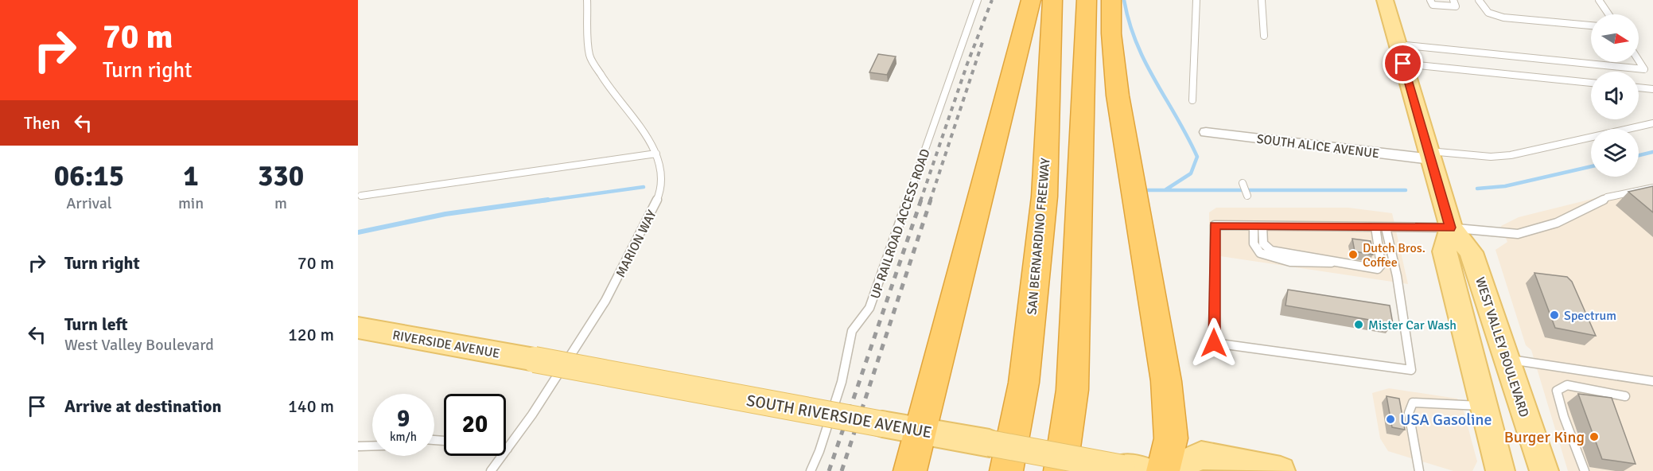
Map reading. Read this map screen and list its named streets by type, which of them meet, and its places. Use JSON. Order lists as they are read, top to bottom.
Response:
{
  "streets": {
    "highway": ["SAN BERNARDINO FREEWAY"],
    "main road": ["RIVERSIDE AVENUE", "WEST VALLEY BOULEVARD", "SOUTH RIVERSIDE AVENUE"],
    "street": ["SOUTH ALICE AVENUE"],
    "lane": ["UP RAILROAD ACCESS ROAD", "MARION WAY"]
  },
  "crossings": [
    ["SOUTH ALICE AVENUE", "WEST VALLEY BOULEVARD"],
    ["RIVERSIDE AVENUE", "SOUTH RIVERSIDE AVENUE"]
  ],
  "places": [
    "Dutch Bros. Coffee",
    "Spectrum",
    "Mister Car Wash",
    "USA Gasoline",
    "Burger King"
  ],
  "north": "right",
  "page": {
    "turn": ["70 m", "Turn right"],
    "then": "Then",
    "eta": [
      "06:15",
      "Arrival",
      "1",
      "min",
      "330",
      "m"
    ],
    "list": [
      {
        "name": "Turn right",
        "value": "70 m"
      },
      {
        "name": "Turn left",
        "note": "West Valley Boulevard",
        "value": "120 m"
      },
      {
        "name": "Arrive at destination",
        "value": "140 m"
      }
    ],
    "speed": "9 km/h",
    "limit": "20"
  }
}
